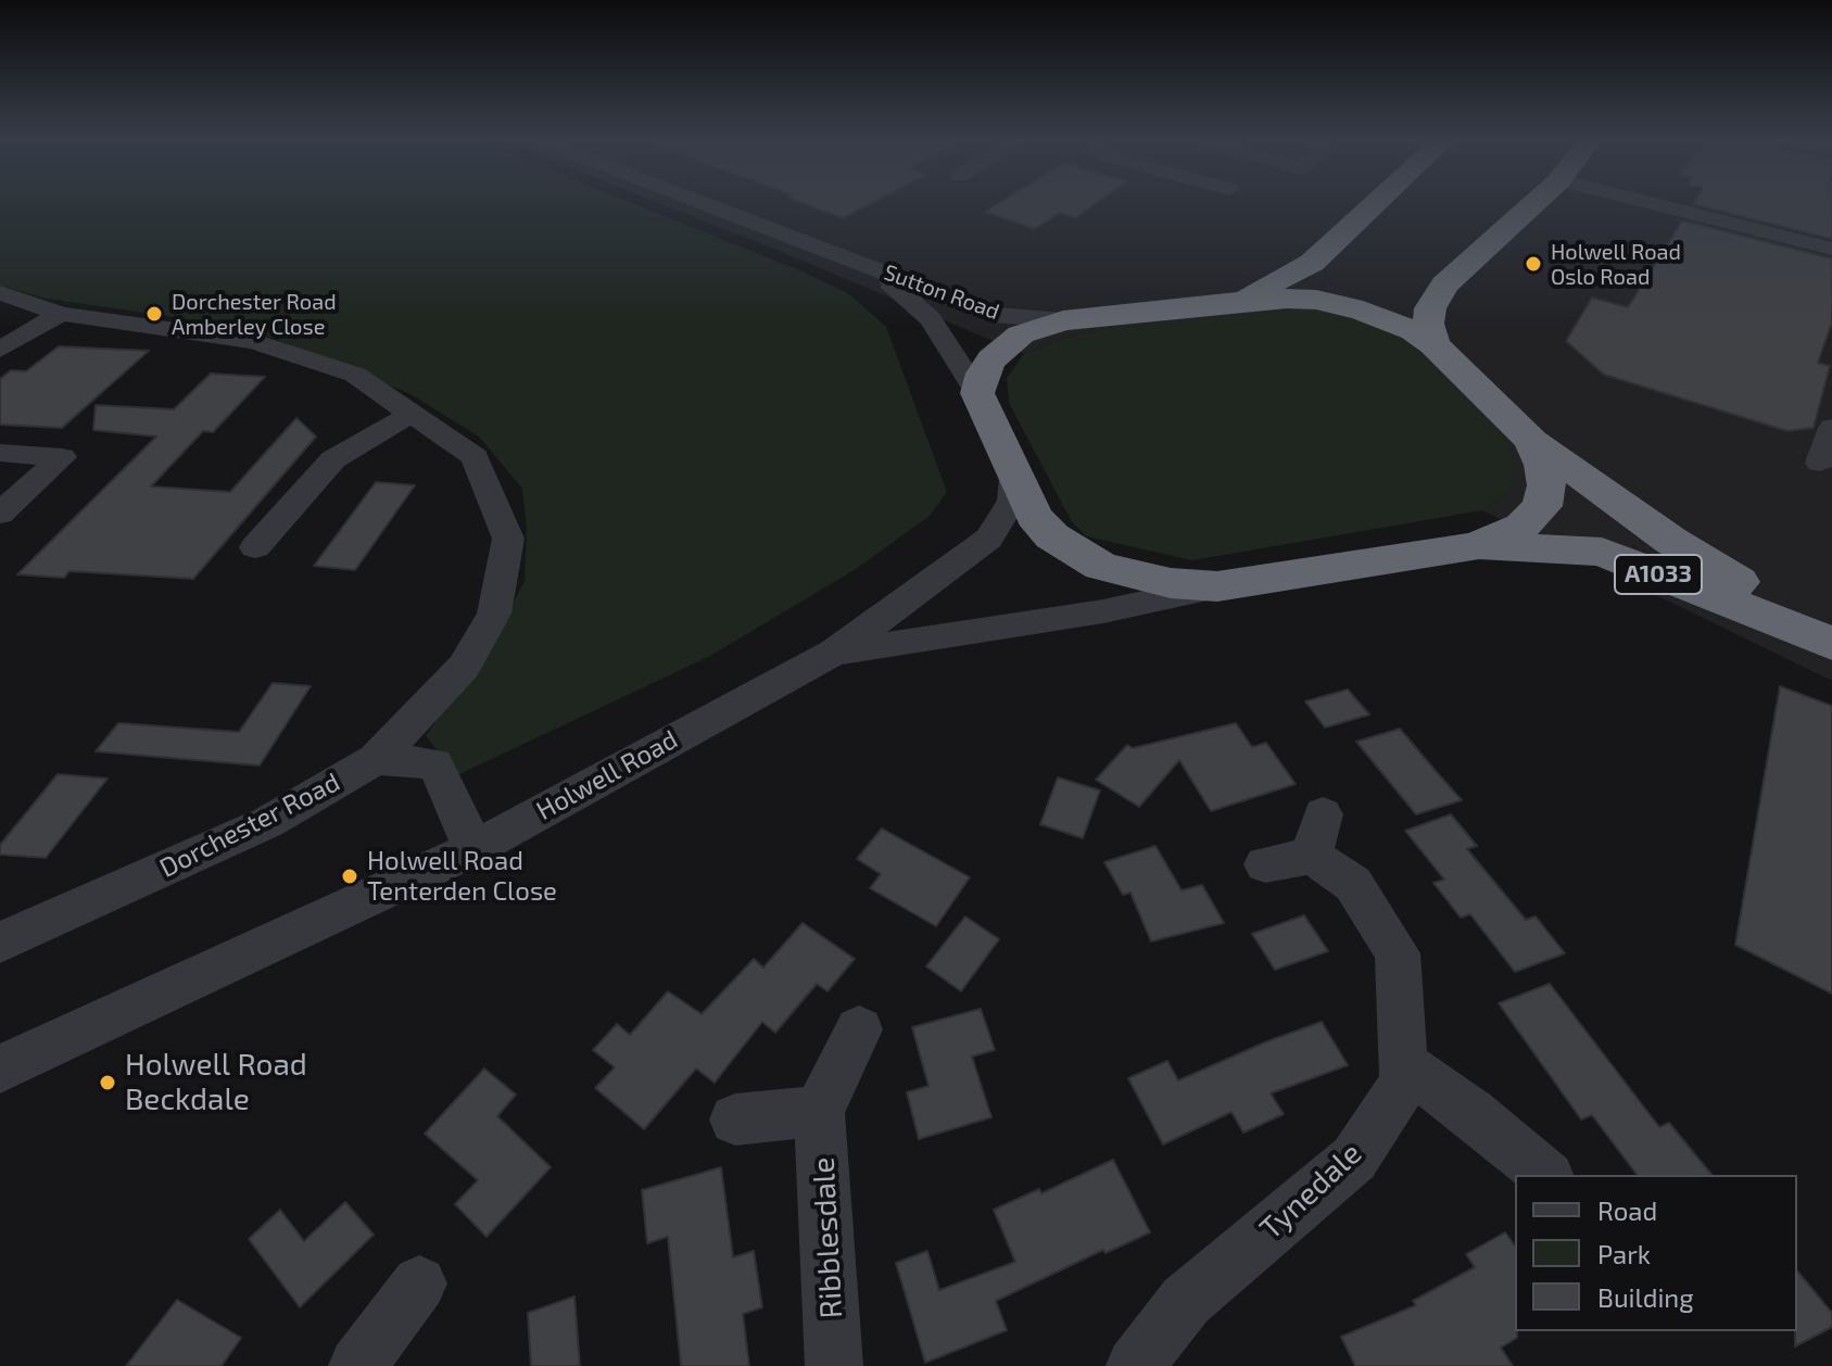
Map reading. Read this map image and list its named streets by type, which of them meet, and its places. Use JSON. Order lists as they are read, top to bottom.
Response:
{
  "streets": {
    "highway": ["A1033"],
    "street": [
      "Sutton Road",
      "Holwell Road",
      "Dorchester Road",
      "Tynedale",
      "Ribblesdale"
    ]
  },
  "places": [
    "Holwell Road Oslo Road",
    "Dorchester Road Amberley Close",
    "Holwell Road Tenterden Close",
    "Holwell Road Beckdale"
  ],
  "legend": ["Road", "Park", "Building"]
}
